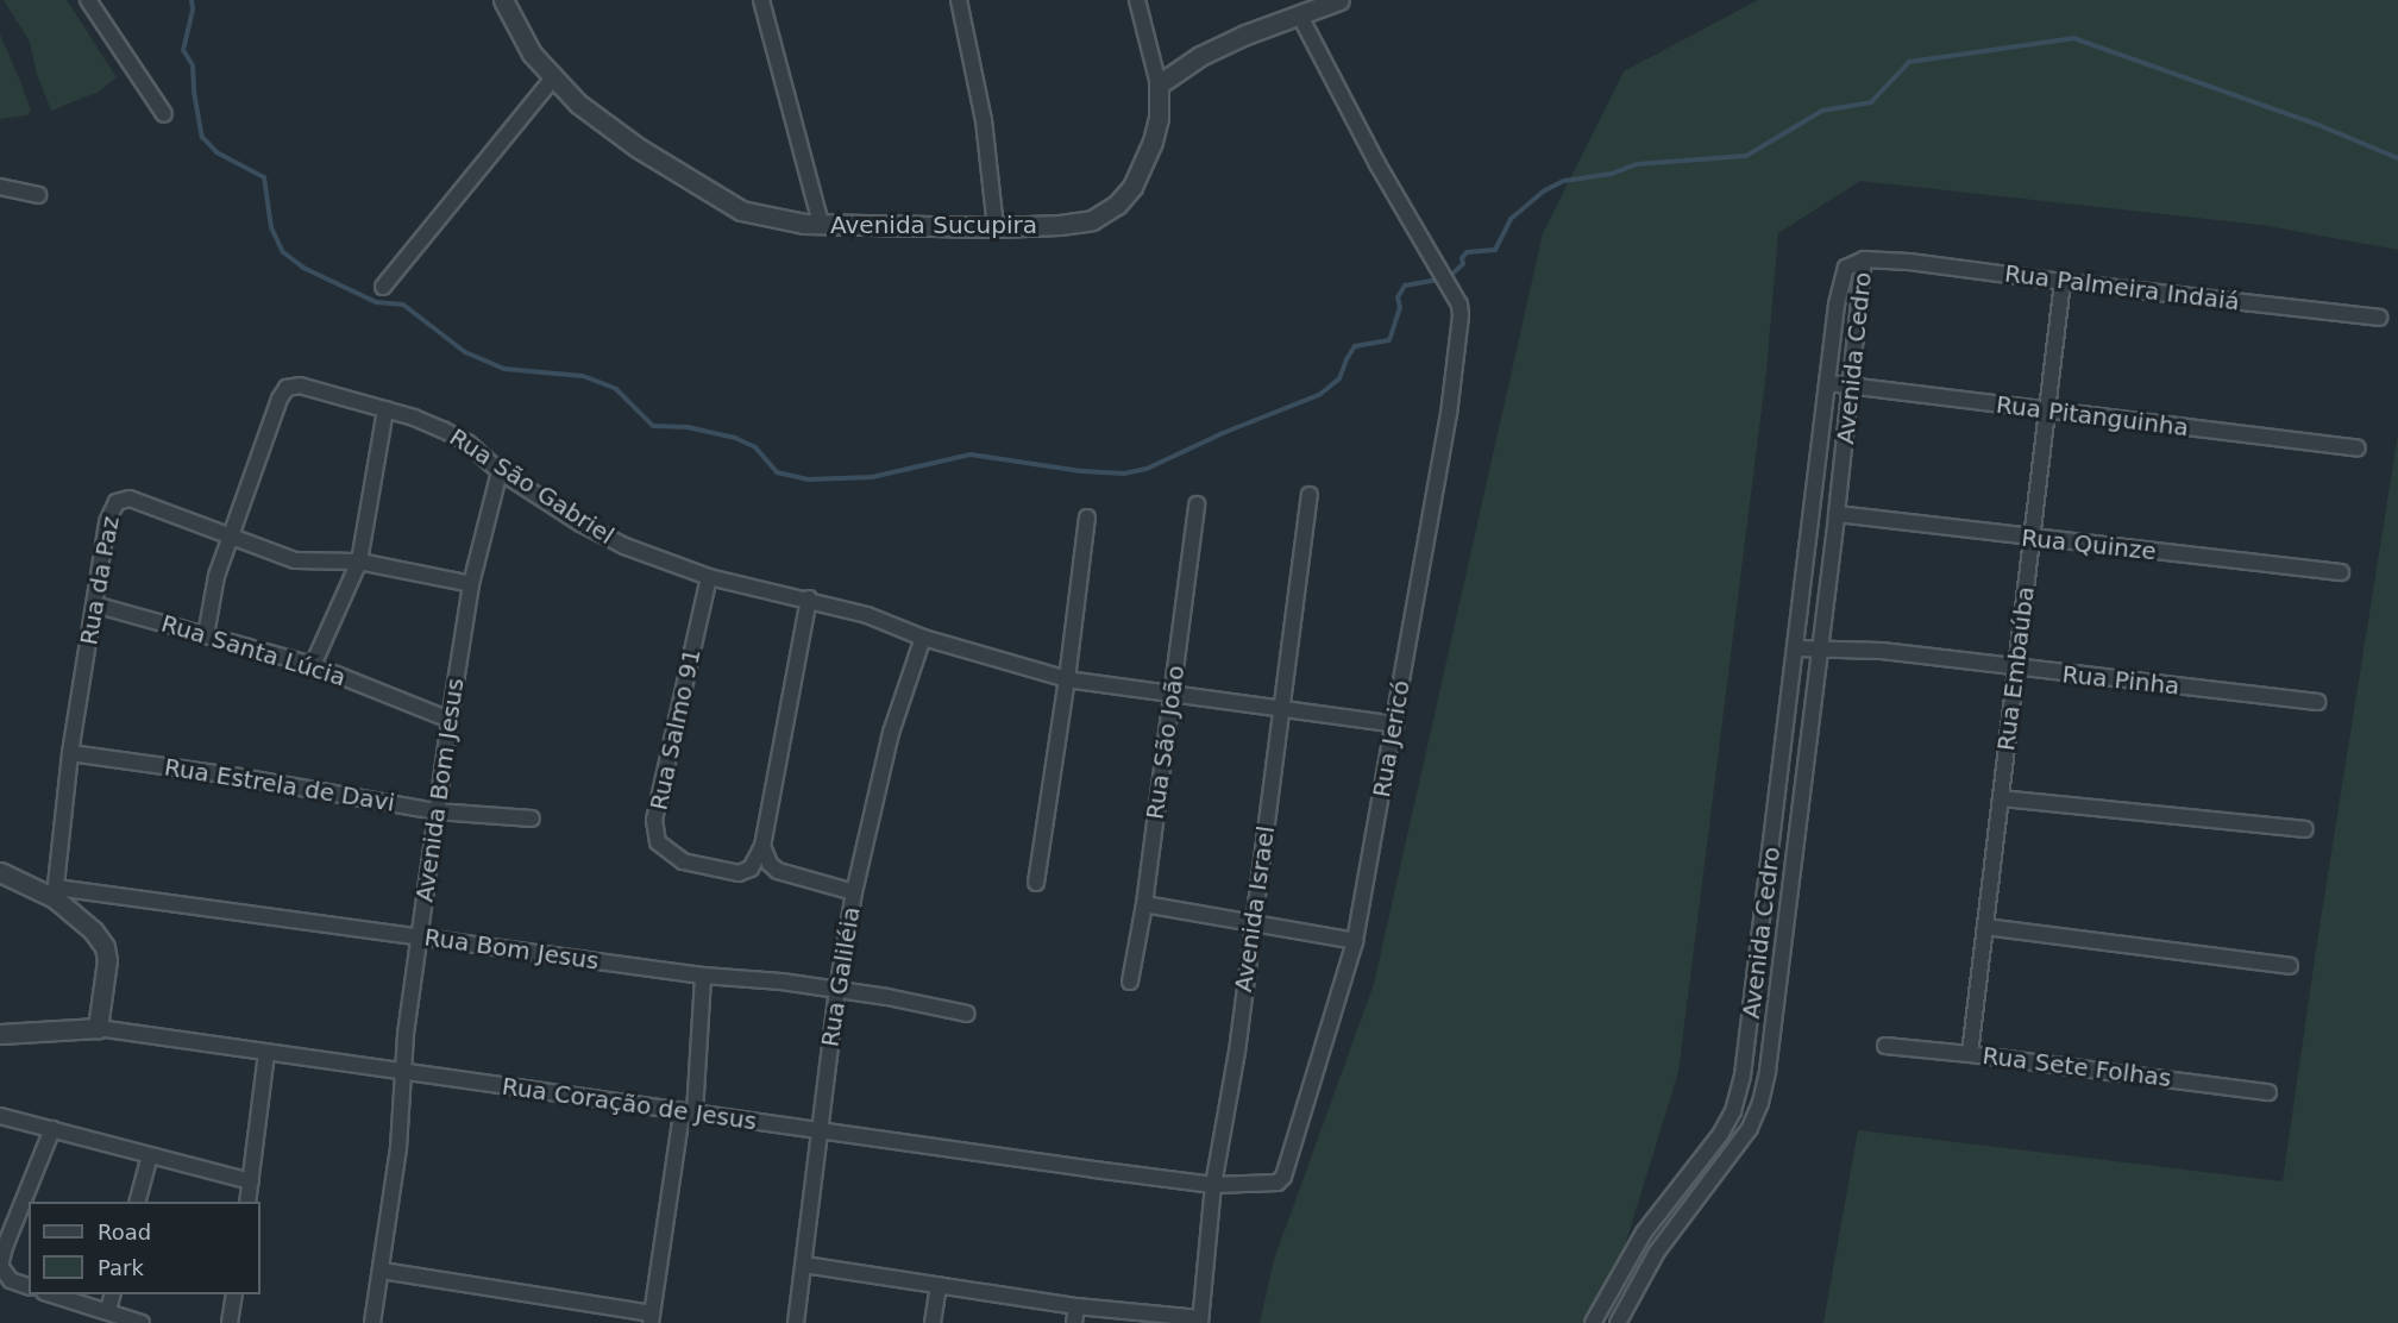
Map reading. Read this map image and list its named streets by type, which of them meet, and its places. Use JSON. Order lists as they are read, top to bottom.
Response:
{
  "streets": {
    "street": [
      "Avenida Sucupira",
      "Rua Palmeira Indaiá",
      "Avenida Cedro",
      "Rua Pitanguinha",
      "Rua São Gabriel",
      "Rua Quinze",
      "Rua da Paz",
      "Rua Santa Lúcia",
      "Rua Embaúba",
      "Rua Pinha",
      "Rua Salmo 91",
      "Rua Jericó",
      "Rua São João",
      "Rua Estrela de Davi",
      "Avenida Bom Jesus",
      "Avenida Israel",
      "Rua Bom Jesus",
      "Rua Galiléia",
      "Rua Sete Folhas",
      "Rua Coração de Jesus"
    ]
  },
  "crossings": [
    ["Rua Palmeira Indaiá", "Avenida Cedro"],
    ["Rua Palmeira Indaiá", "Rua Embaúba"],
    ["Avenida Cedro", "Rua Pitanguinha"],
    ["Avenida Cedro", "Rua Quinze"],
    ["Avenida Cedro", "Rua Pinha"],
    ["Rua Pitanguinha", "Rua Embaúba"],
    ["Rua São Gabriel", "Rua da Paz"],
    ["Rua São Gabriel", "Rua Salmo 91"],
    ["Rua São Gabriel", "Rua Jericó"],
    ["Rua São Gabriel", "Rua São João"],
    ["Rua São Gabriel", "Avenida Bom Jesus"],
    ["Rua São Gabriel", "Avenida Israel"],
    ["Rua São Gabriel", "Rua Galiléia"],
    ["Rua Quinze", "Rua Embaúba"],
    ["Rua da Paz", "Rua Santa Lúcia"],
    ["Rua da Paz", "Rua Estrela de Davi"],
    ["Rua da Paz", "Avenida Bom Jesus"],
    ["Rua da Paz", "Rua Bom Jesus"],
    ["Rua Santa Lúcia", "Avenida Bom Jesus"],
    ["Rua Embaúba", "Rua Pinha"],
    ["Rua Embaúba", "Rua Sete Folhas"],
    ["Rua Jericó", "Rua Coração de Jesus"],
    ["Rua Estrela de Davi", "Avenida Bom Jesus"],
    ["Avenida Bom Jesus", "Rua Bom Jesus"],
    ["Avenida Bom Jesus", "Rua Coração de Jesus"],
    ["Avenida Israel", "Rua Coração de Jesus"],
    ["Rua Bom Jesus", "Rua Galiléia"],
    ["Rua Galiléia", "Rua Coração de Jesus"]
  ],
  "legend": ["Road", "Park"]
}
